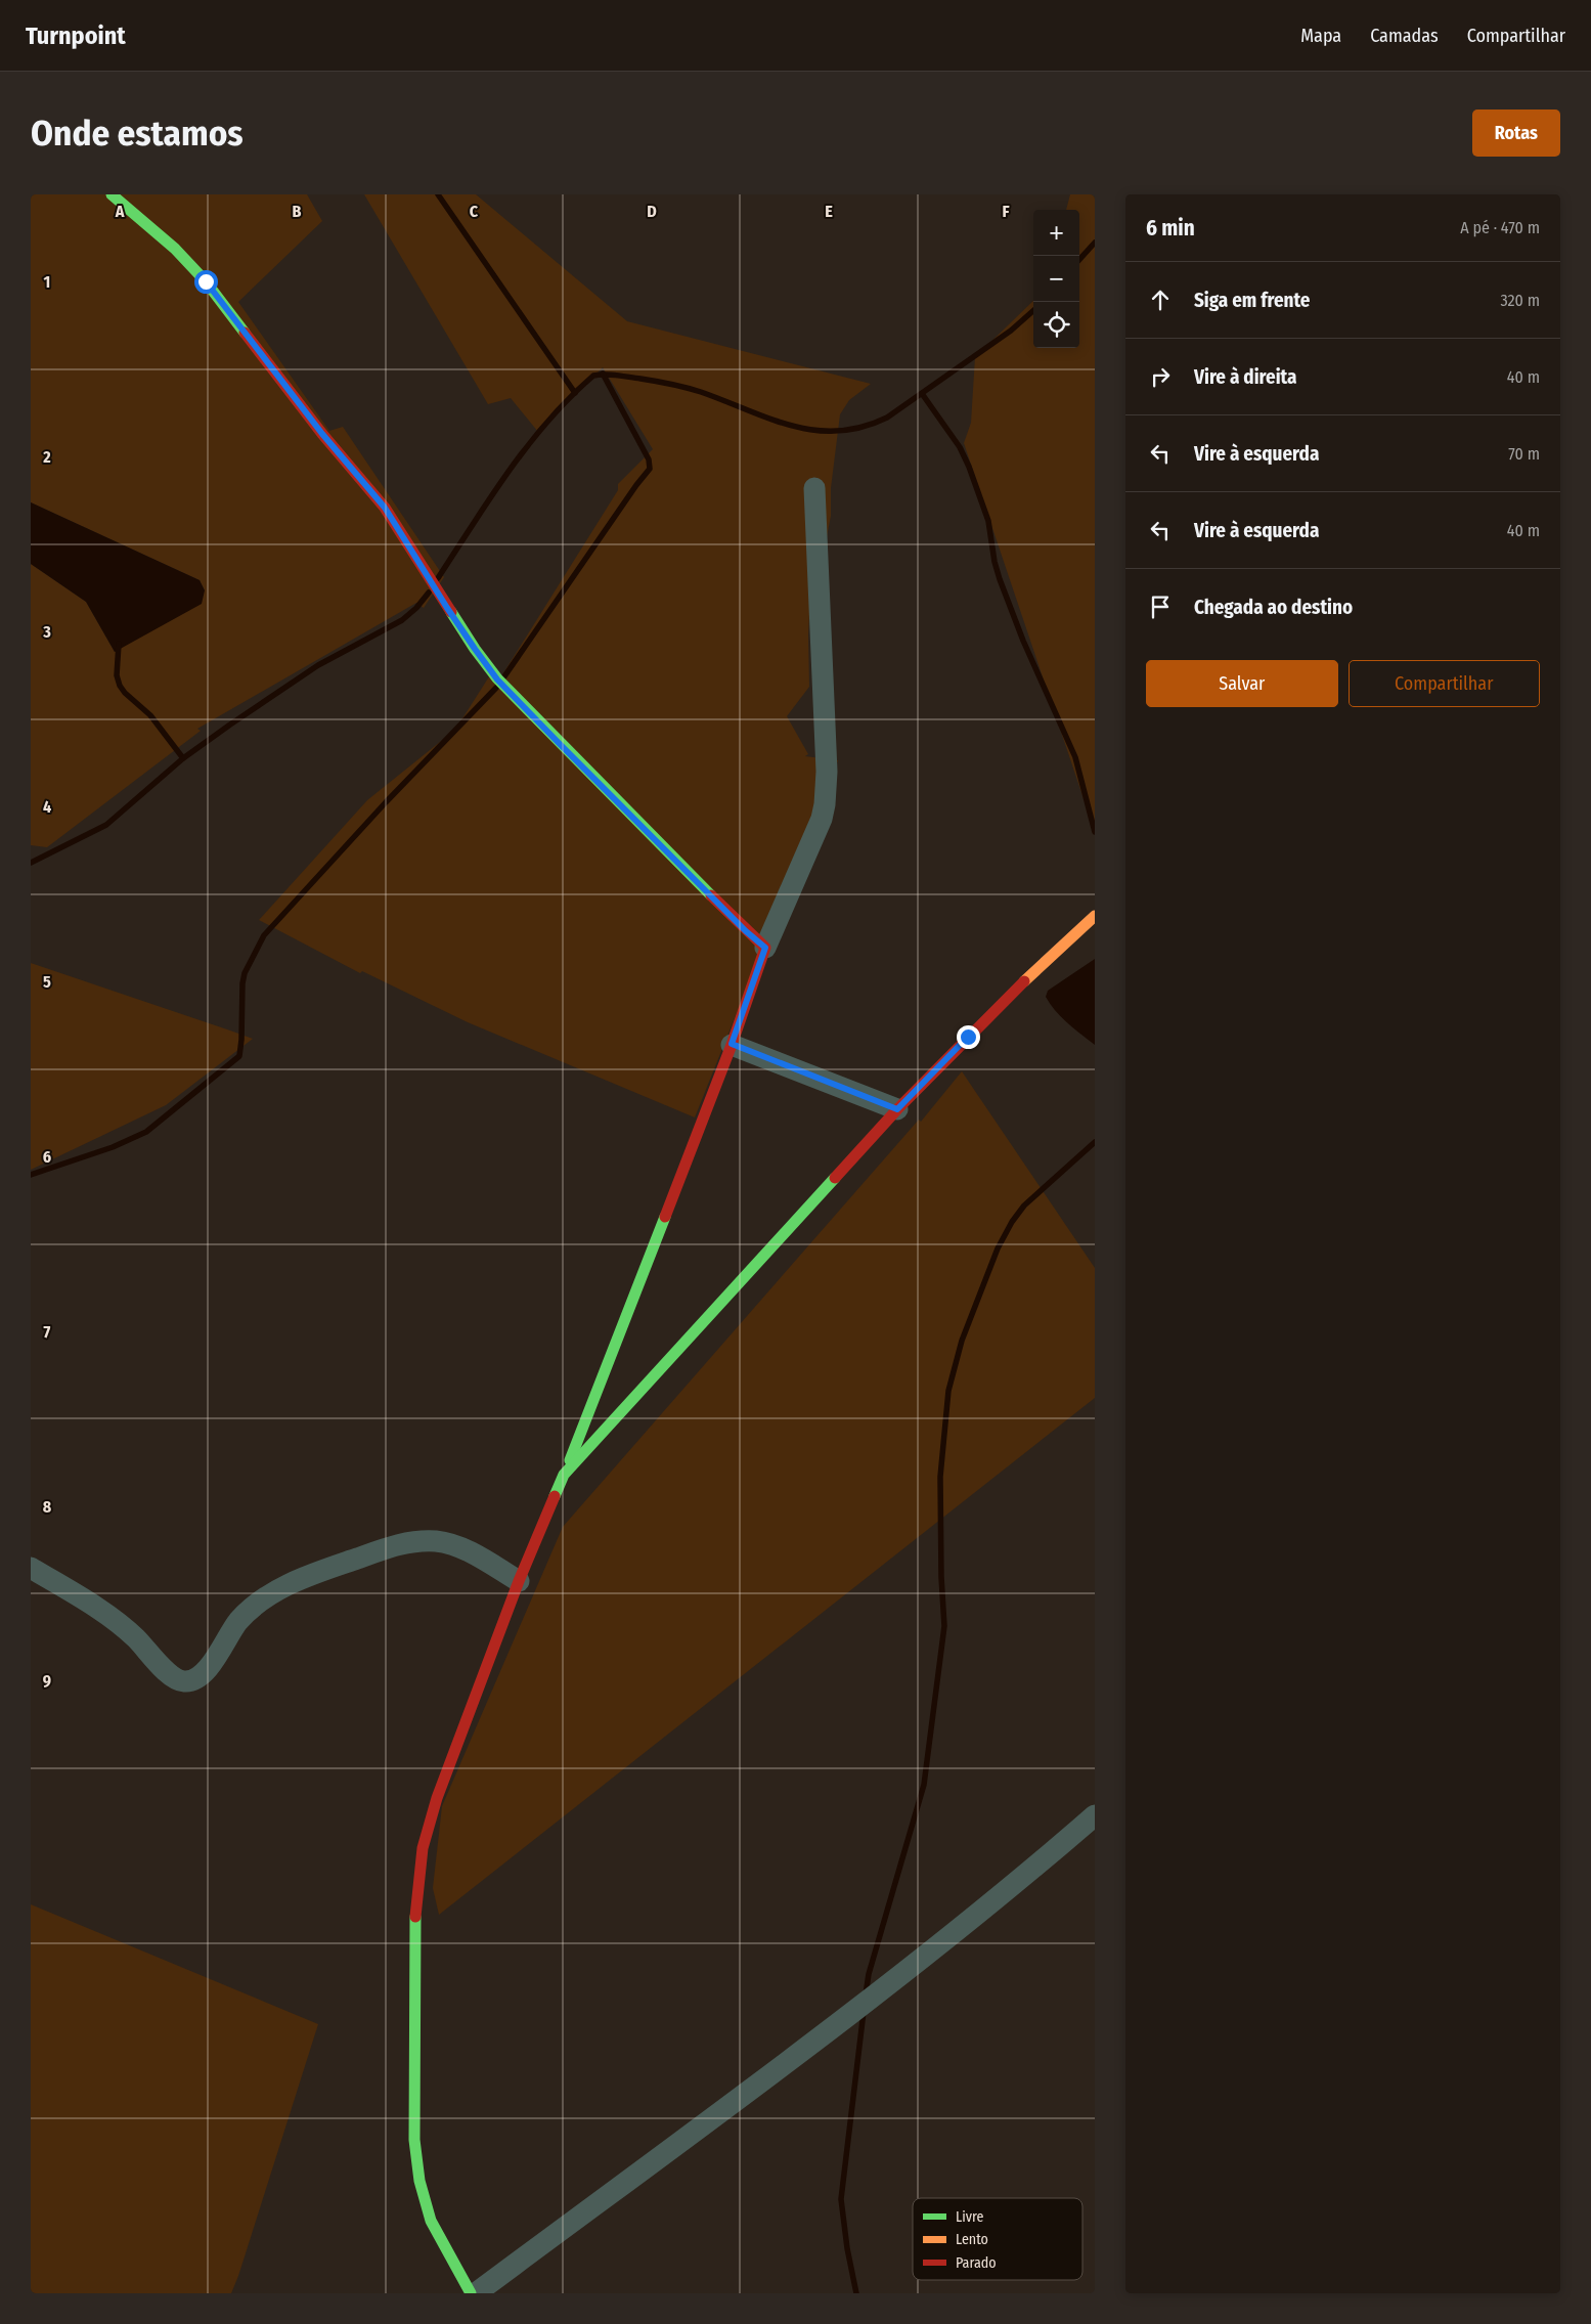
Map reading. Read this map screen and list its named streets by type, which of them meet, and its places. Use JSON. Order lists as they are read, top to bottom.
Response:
{
  "legend": ["Livre", "Lento", "Parado"],
  "page": {
    "header": "Turnpoint",
    "nav": ["Mapa", "Camadas", "Compartilhar"],
    "buttons": [
      "Rotas",
      ["Salvar", "Compartilhar"]
    ],
    "title": "Onde estamos",
    "heading": ["6 min", "A pé · 470 m"],
    "map_buttons": ["+", "−"],
    "list": [
      ["Siga em frente", "320 m"],
      ["Vire à direita", "40 m"],
      ["Vire à esquerda", "70 m"],
      ["Vire à esquerda", "40 m"],
      "Chegada ao destino"
    ]
  },
  "grid": {
    "columns": [
      "A",
      "B",
      "C",
      "D",
      "E",
      "F"
    ],
    "rows": [
      "1",
      "2",
      "3",
      "4",
      "5",
      "6",
      "7",
      "8",
      "9"
    ]
  }
}
